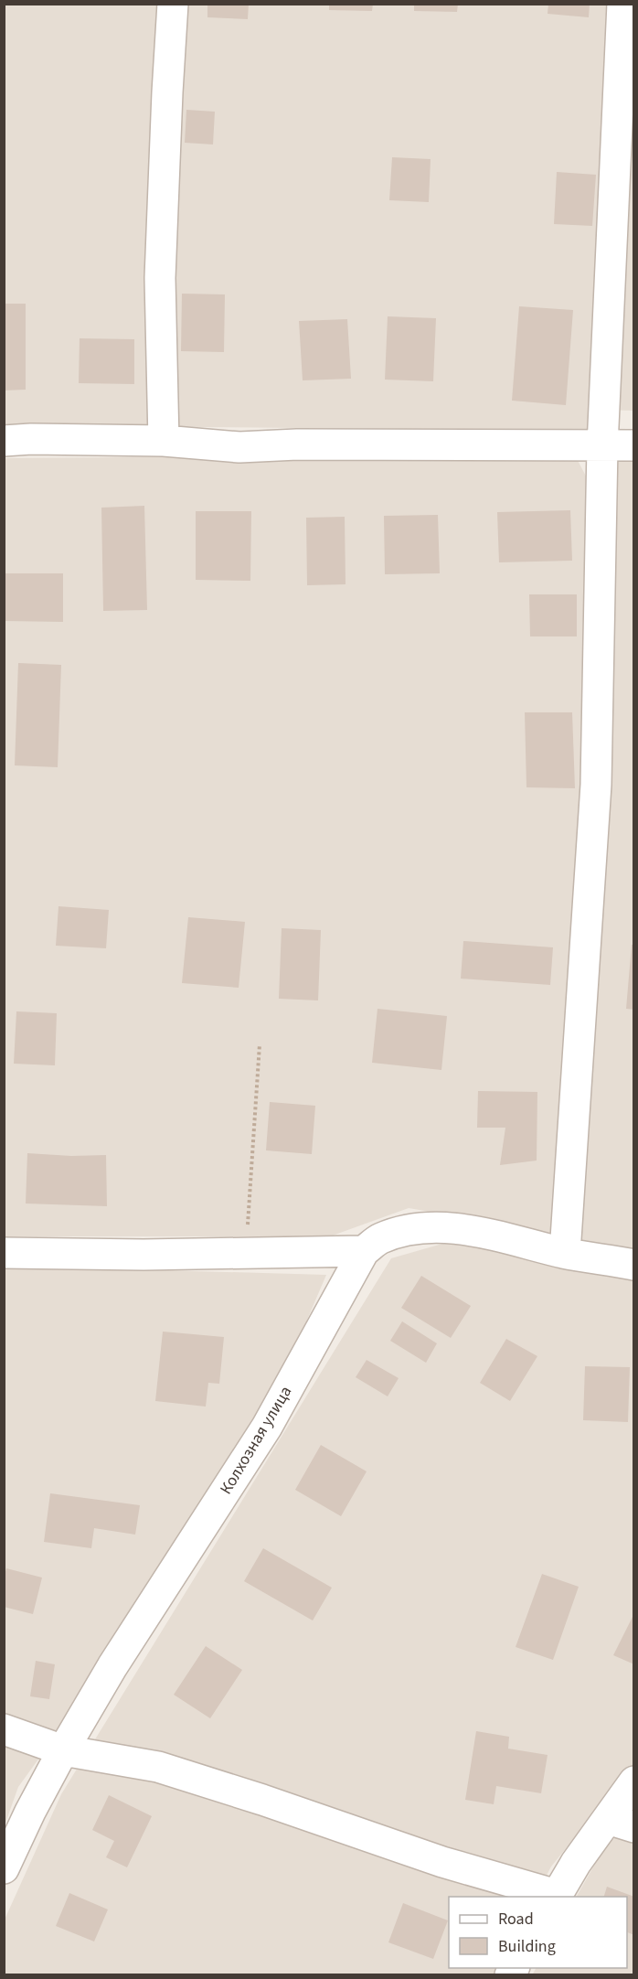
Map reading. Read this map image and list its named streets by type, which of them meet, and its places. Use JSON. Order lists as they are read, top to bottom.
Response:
{
  "streets": {
    "street": ["Колхозная улица"]
  },
  "legend": ["Road", "Building"]
}
